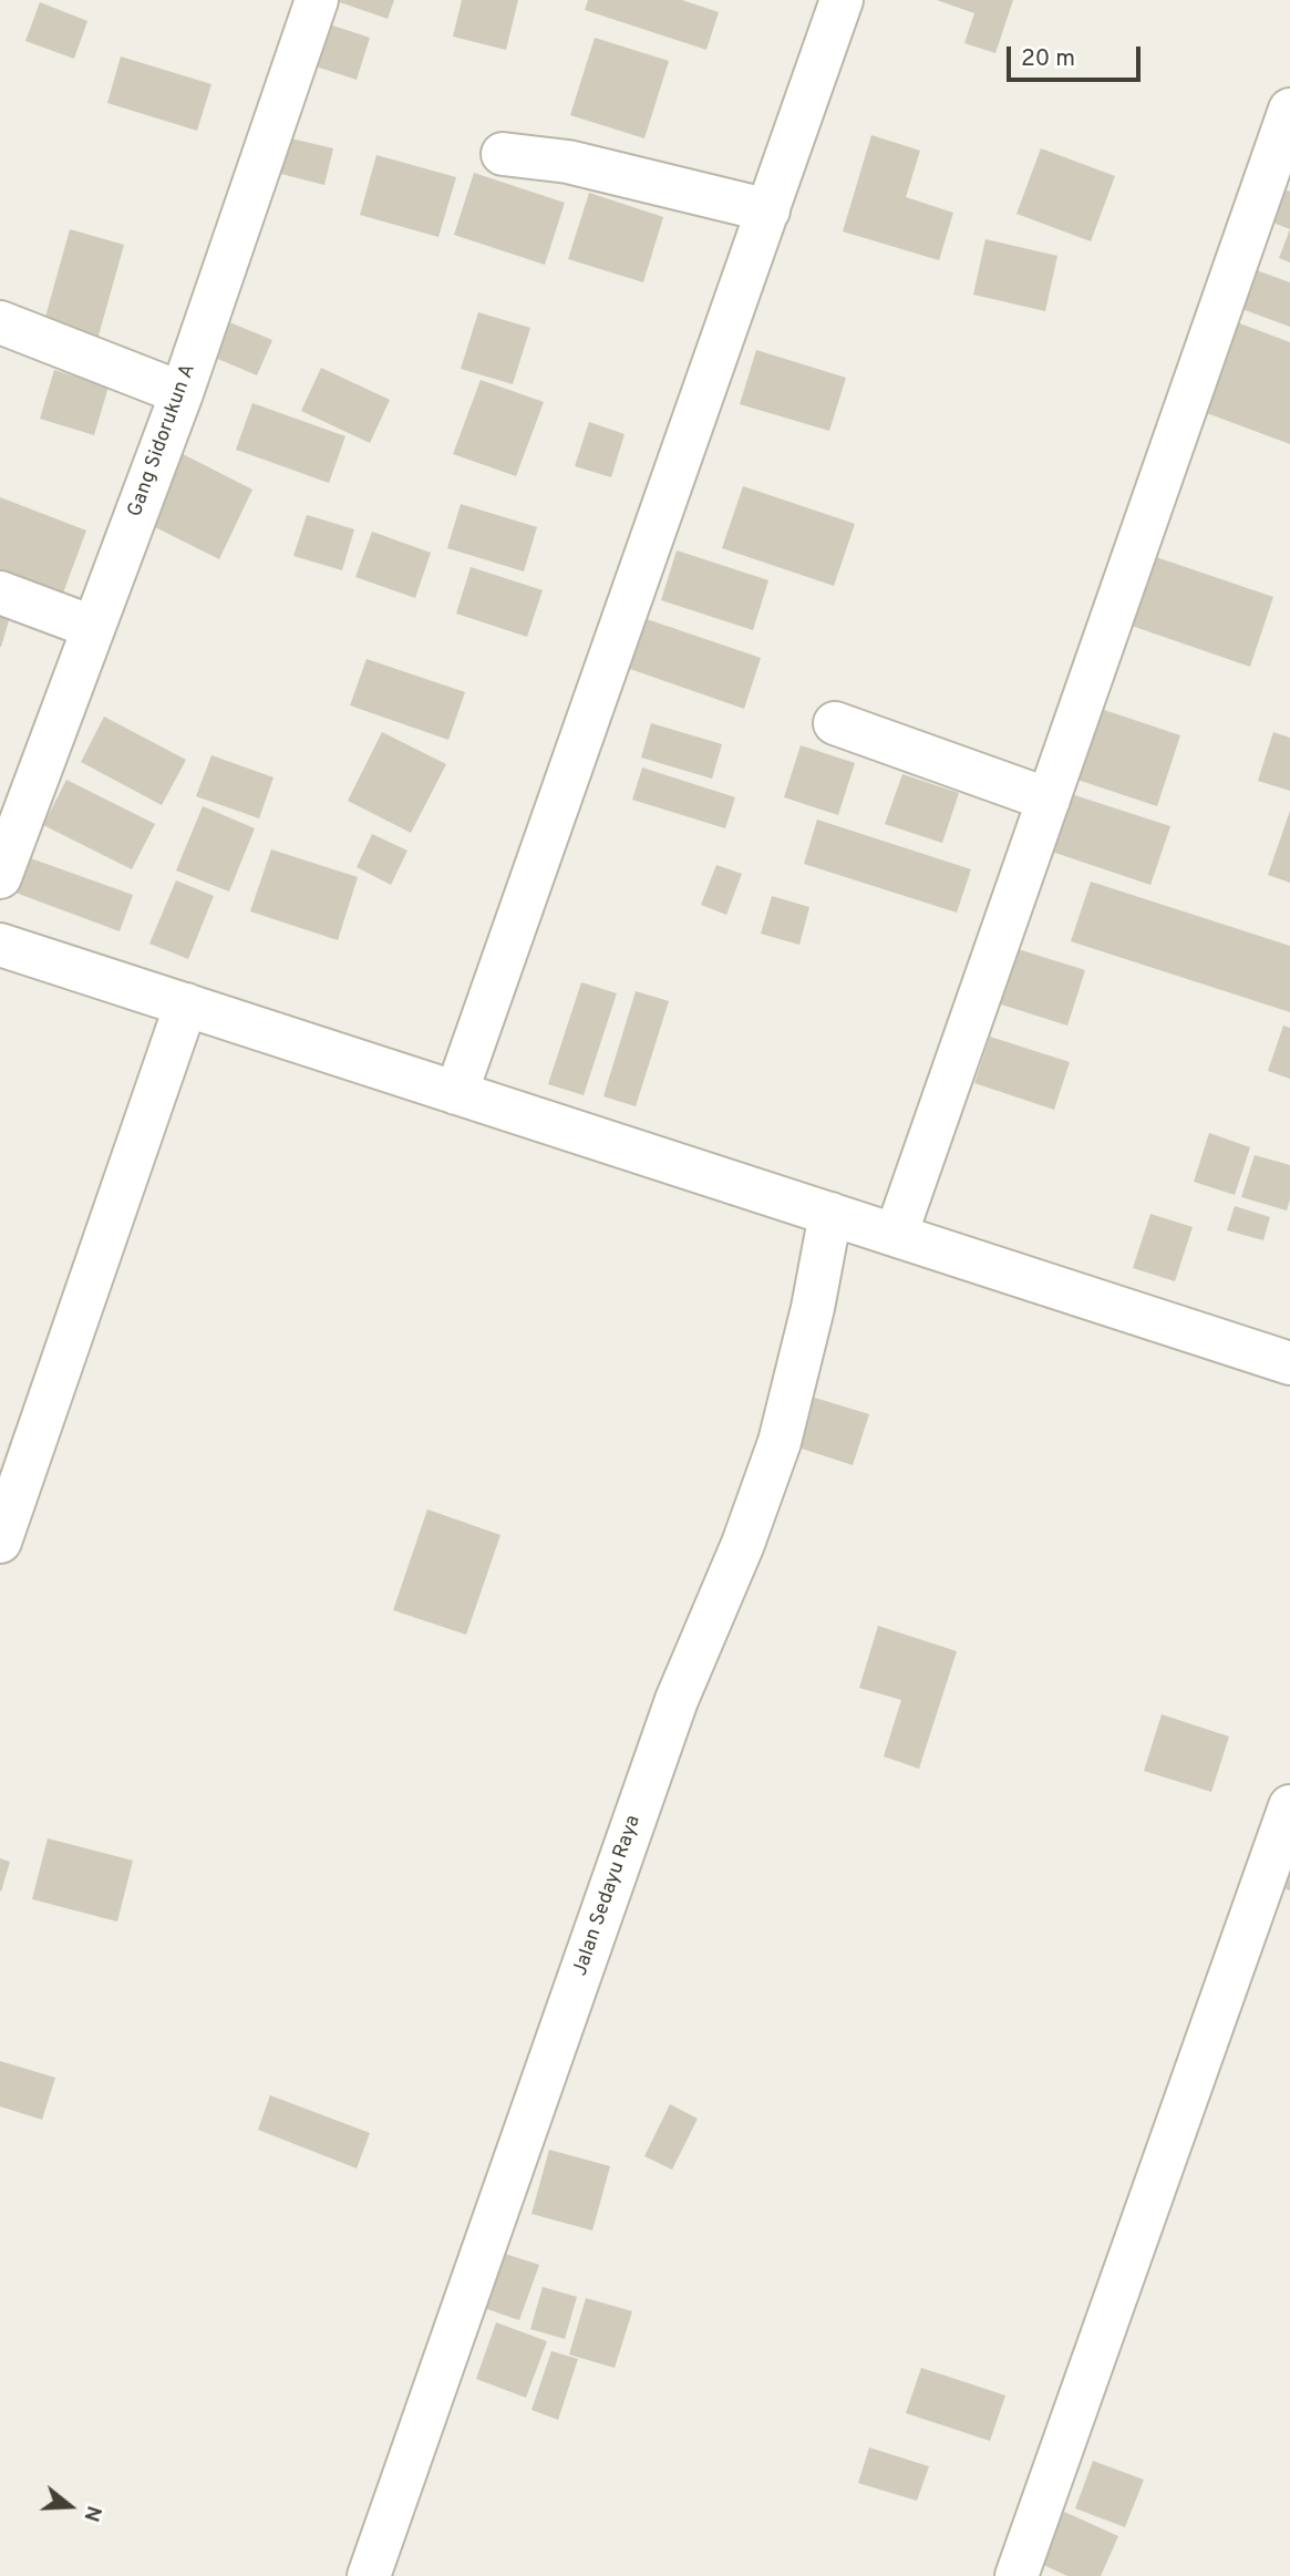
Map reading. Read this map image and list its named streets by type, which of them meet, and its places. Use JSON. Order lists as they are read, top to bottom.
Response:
{
  "streets": {
    "street": ["Gang Sidorukun A", "Jalan Sedayu Raya"]
  },
  "scale_bar": "20 m",
  "north": "right"
}
